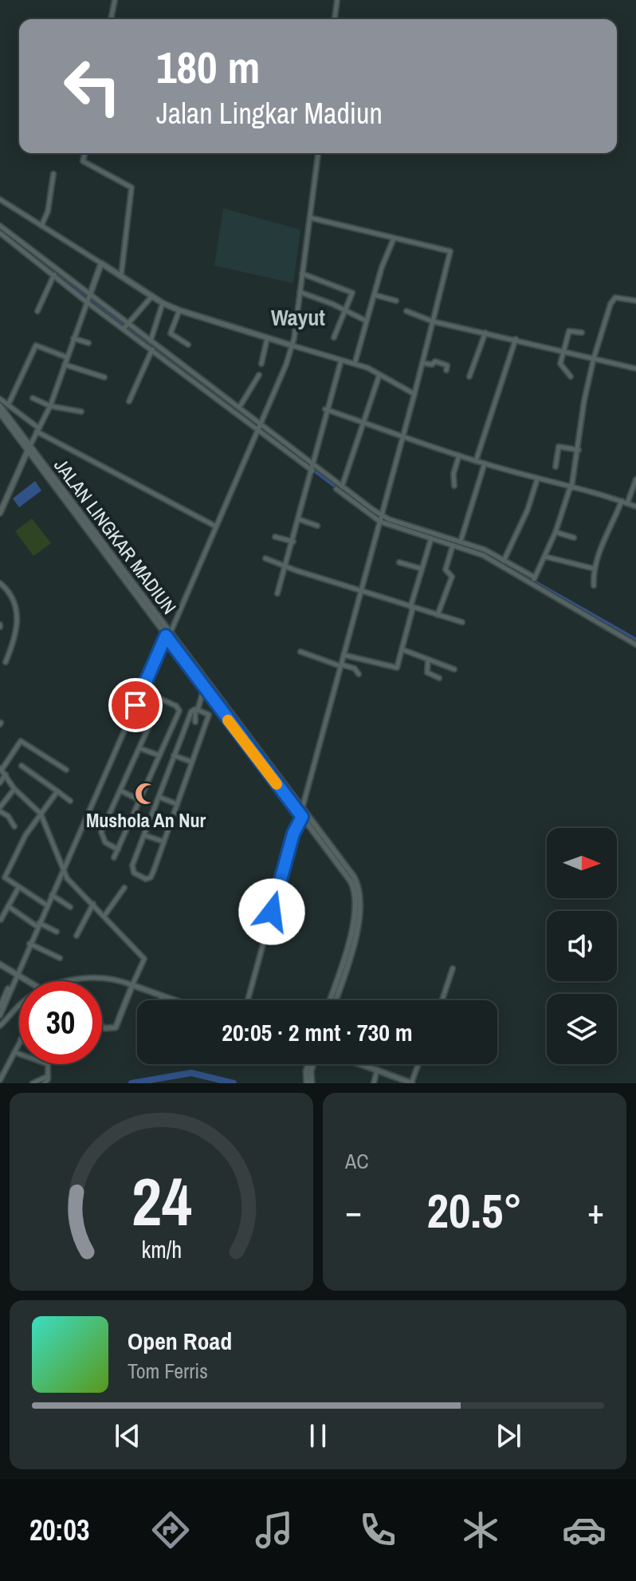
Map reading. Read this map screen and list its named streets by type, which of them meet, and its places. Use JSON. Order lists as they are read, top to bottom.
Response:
{
  "streets": {
    "main road": ["JALAN LINGKAR MADIUN"]
  },
  "districts": ["Wayut"],
  "places": {
    "mosque": ["Mushola An Nur"]
  },
  "north": "right",
  "page": {
    "turn": ["180 m", "Jalan Lingkar Madiun"],
    "limit": "30",
    "trip": "20:05 · 2 mnt · 730 m",
    "tile": "AC",
    "heat": ["−", "20.5°", "+"],
    "song": ["Open Road", "Tom Ferris"],
    "tabs": "20:03",
    "gauge": ["24", "km/h"]
  }
}
